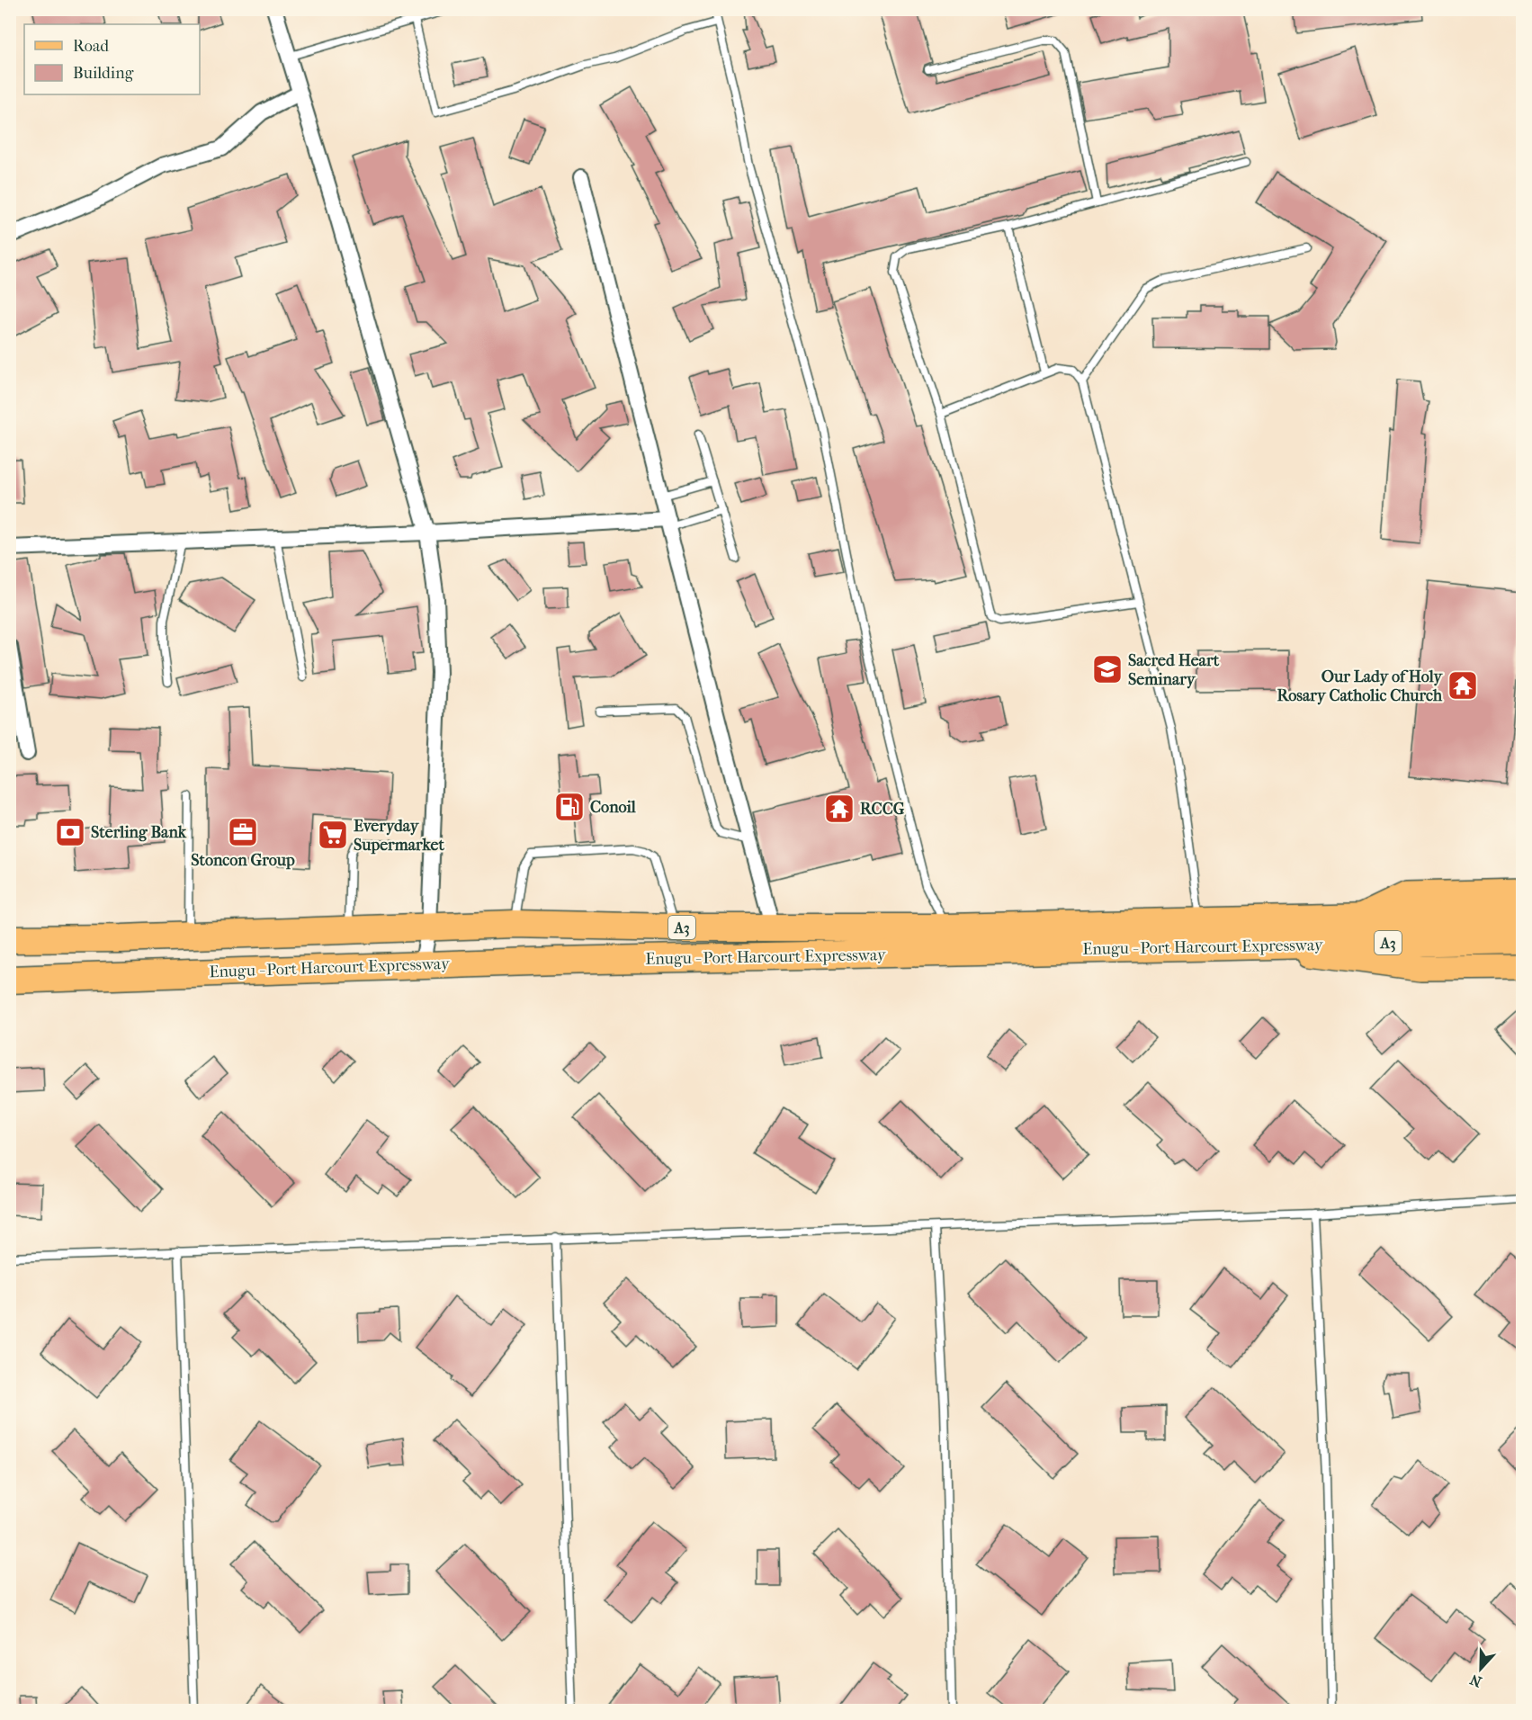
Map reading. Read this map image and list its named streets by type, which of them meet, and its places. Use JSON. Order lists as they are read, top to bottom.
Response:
{
  "streets": {
    "highway": ["A3", "Enugu - Port Harcourt Expressway"]
  },
  "places": {
    "school or university": ["Sacred Heart Seminary"],
    "temple": ["Our Lady of Holy Rosary Catholic Church", "RCCG"],
    "fuel station": ["Conoil"],
    "bank": ["Sterling Bank"],
    "office": ["Stoncon Group"],
    "supermarket": ["Everyday Supermarket"]
  },
  "legend": ["Road", "Building"],
  "north": "bottom"
}
